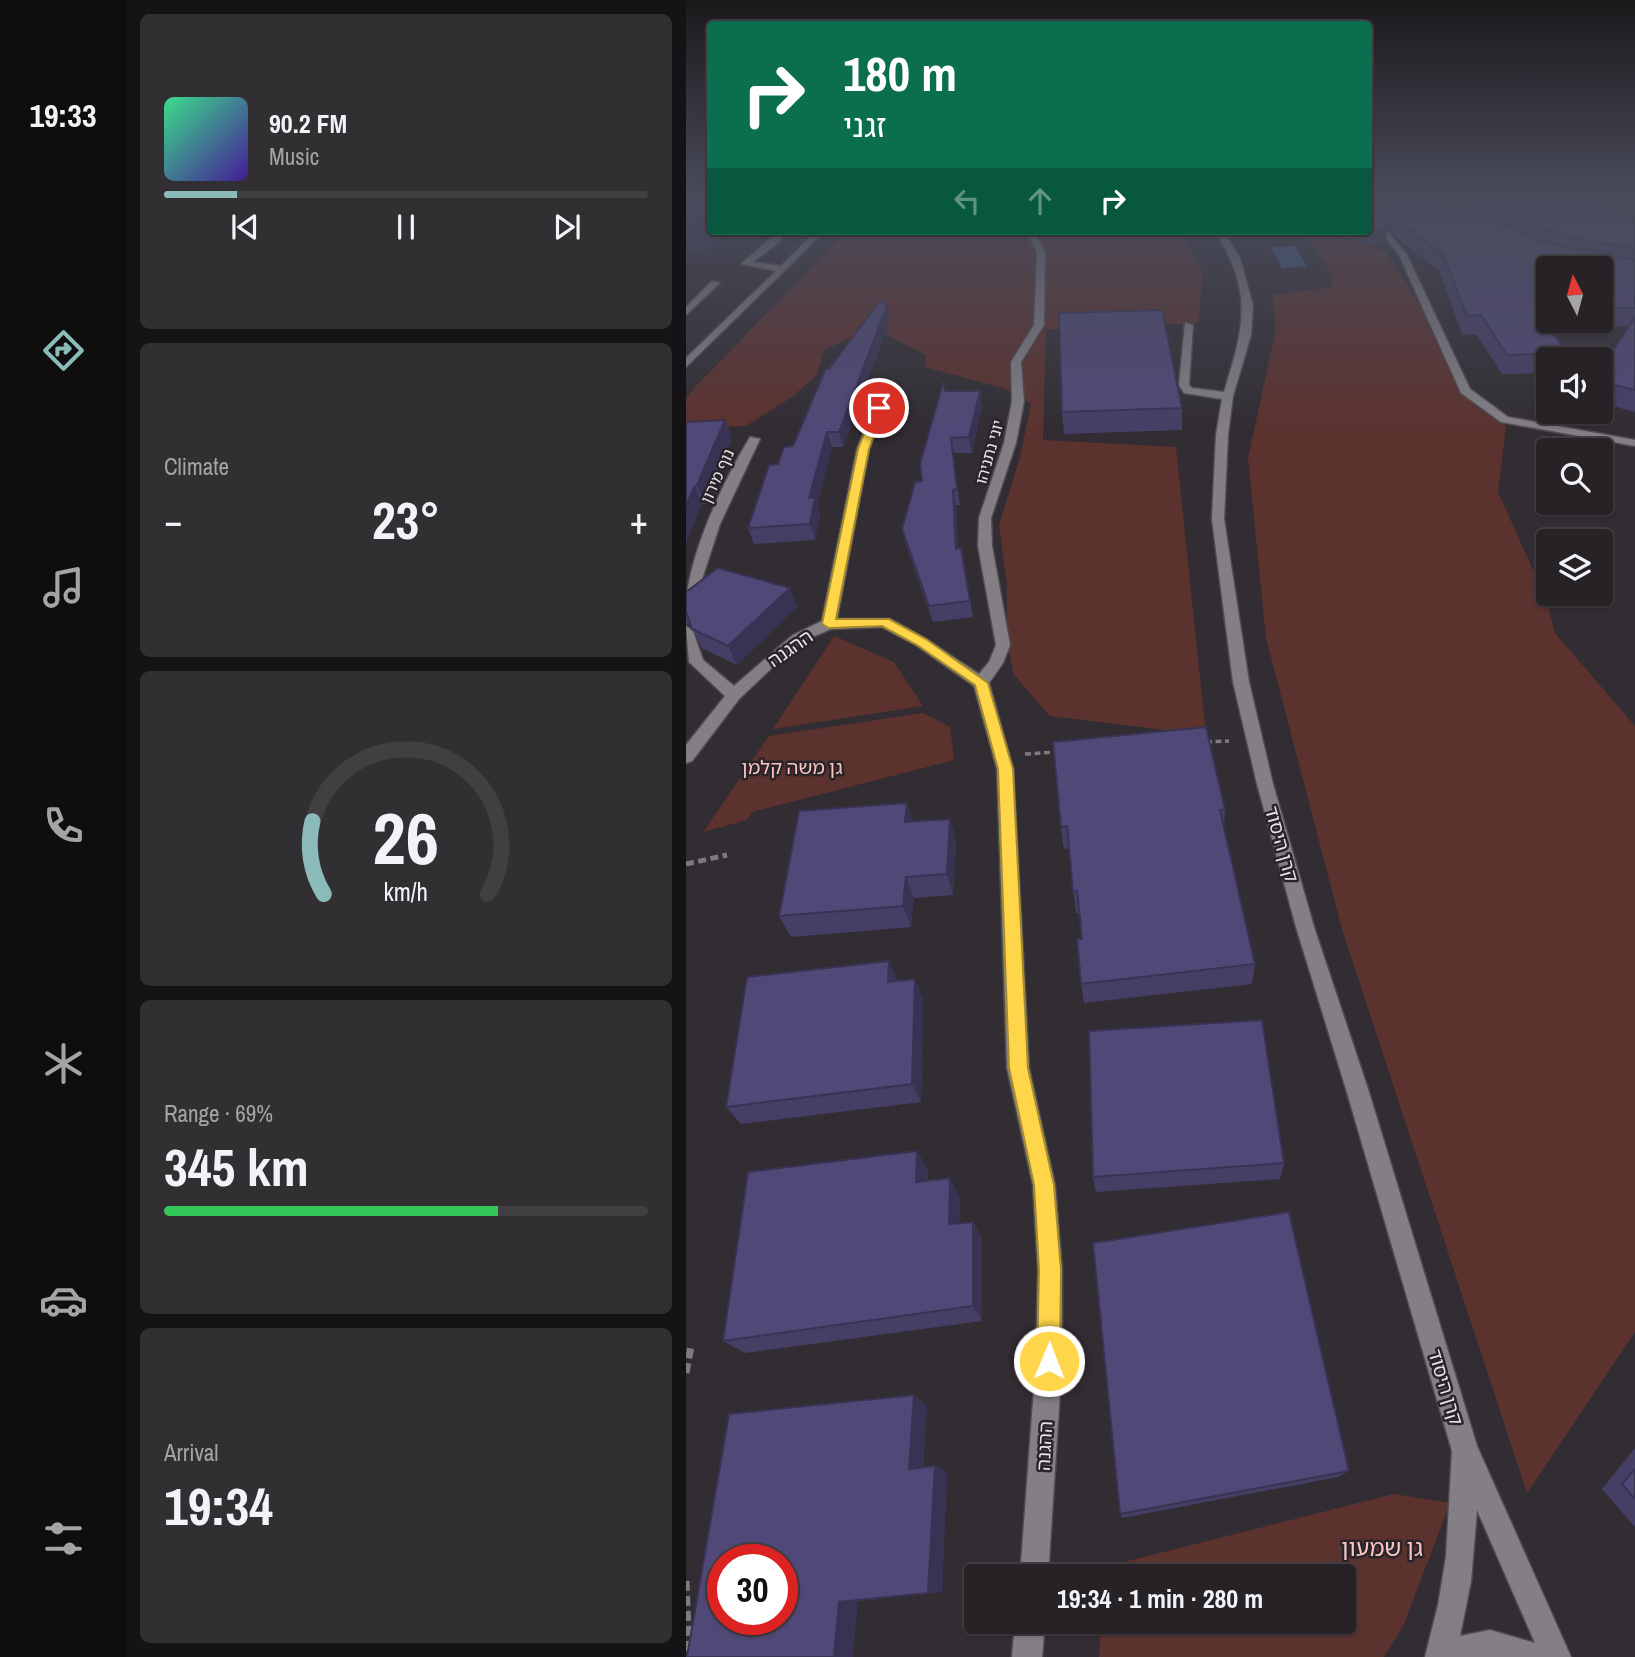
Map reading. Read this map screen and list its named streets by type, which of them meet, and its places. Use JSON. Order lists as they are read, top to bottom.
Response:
{
  "streets": {
    "street": [
      "יוני נתניהו",
      "נוף מירון",
      "ההגנה",
      "קרן היסוד"
    ]
  },
  "crossings": [
    ["יוני נתניהו", "ההגנה"]
  ],
  "parks": ["גן משה קלמן", "גן שמעון"],
  "north": "top",
  "page": {
    "tabs": "19:33",
    "turn": ["180 m", "זגני"],
    "song": ["90.2 FM", "Music"],
    "tile": [
      "Climate",
      ["Range · 69%", "345 km"],
      ["Arrival", "19:34"]
    ],
    "heat": ["−", "23°", "+"],
    "limit": "30",
    "trip": "19:34 · 1 min · 280 m",
    "gauge": ["26", "km/h"]
  }
}
